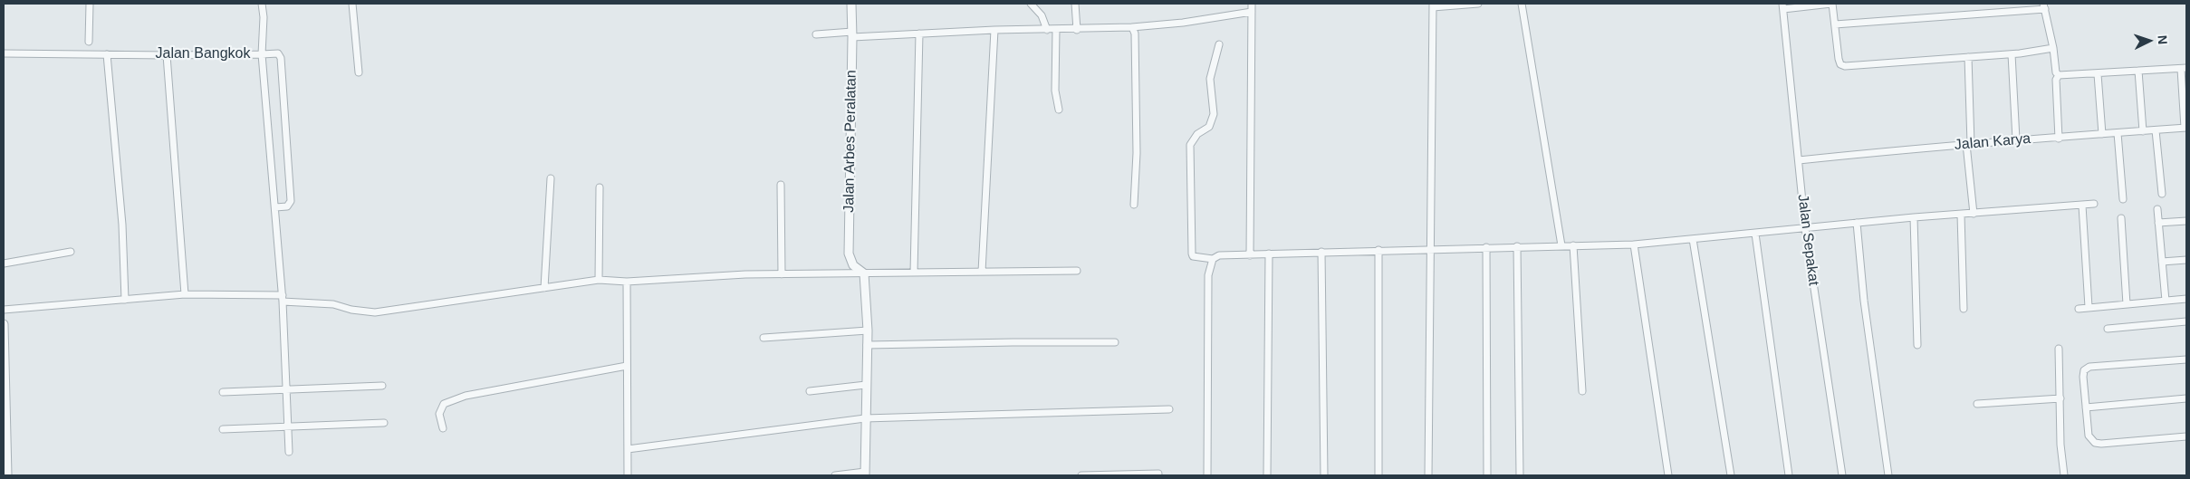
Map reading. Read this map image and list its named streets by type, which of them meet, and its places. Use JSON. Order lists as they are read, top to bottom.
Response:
{
  "streets": {
    "street": [
      "Jalan Bangkok",
      "Jalan Arbes Peralatan",
      "Jalan Karya",
      "Jalan Sepakat"
    ]
  },
  "crossings": [
    ["Jalan Karya", "Jalan Sepakat"]
  ],
  "north": "right"
}
